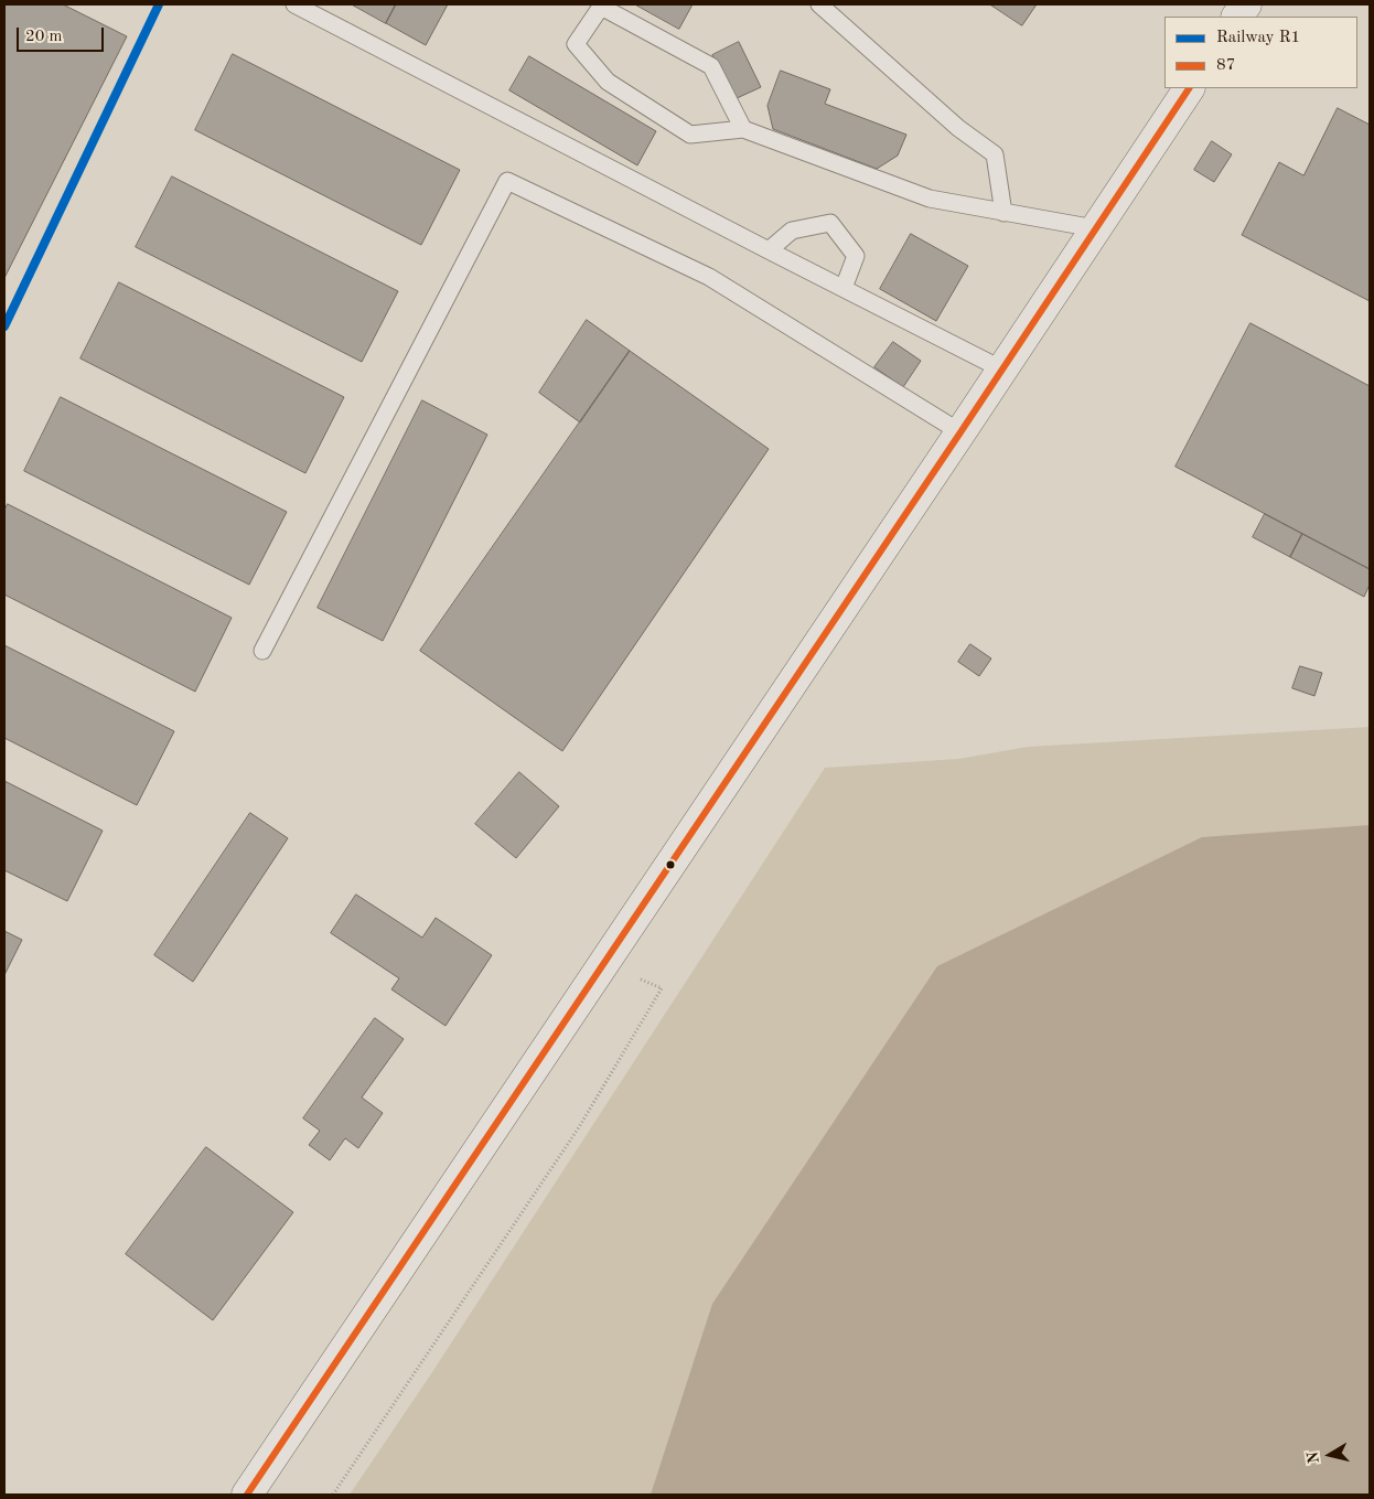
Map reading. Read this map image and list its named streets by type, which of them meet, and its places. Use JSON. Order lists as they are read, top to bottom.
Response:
{
  "lines": ["rail line R1", "transit line 87"],
  "legend": ["Railway R1", "87"],
  "scale_bar": "20 m",
  "north": "left"
}
